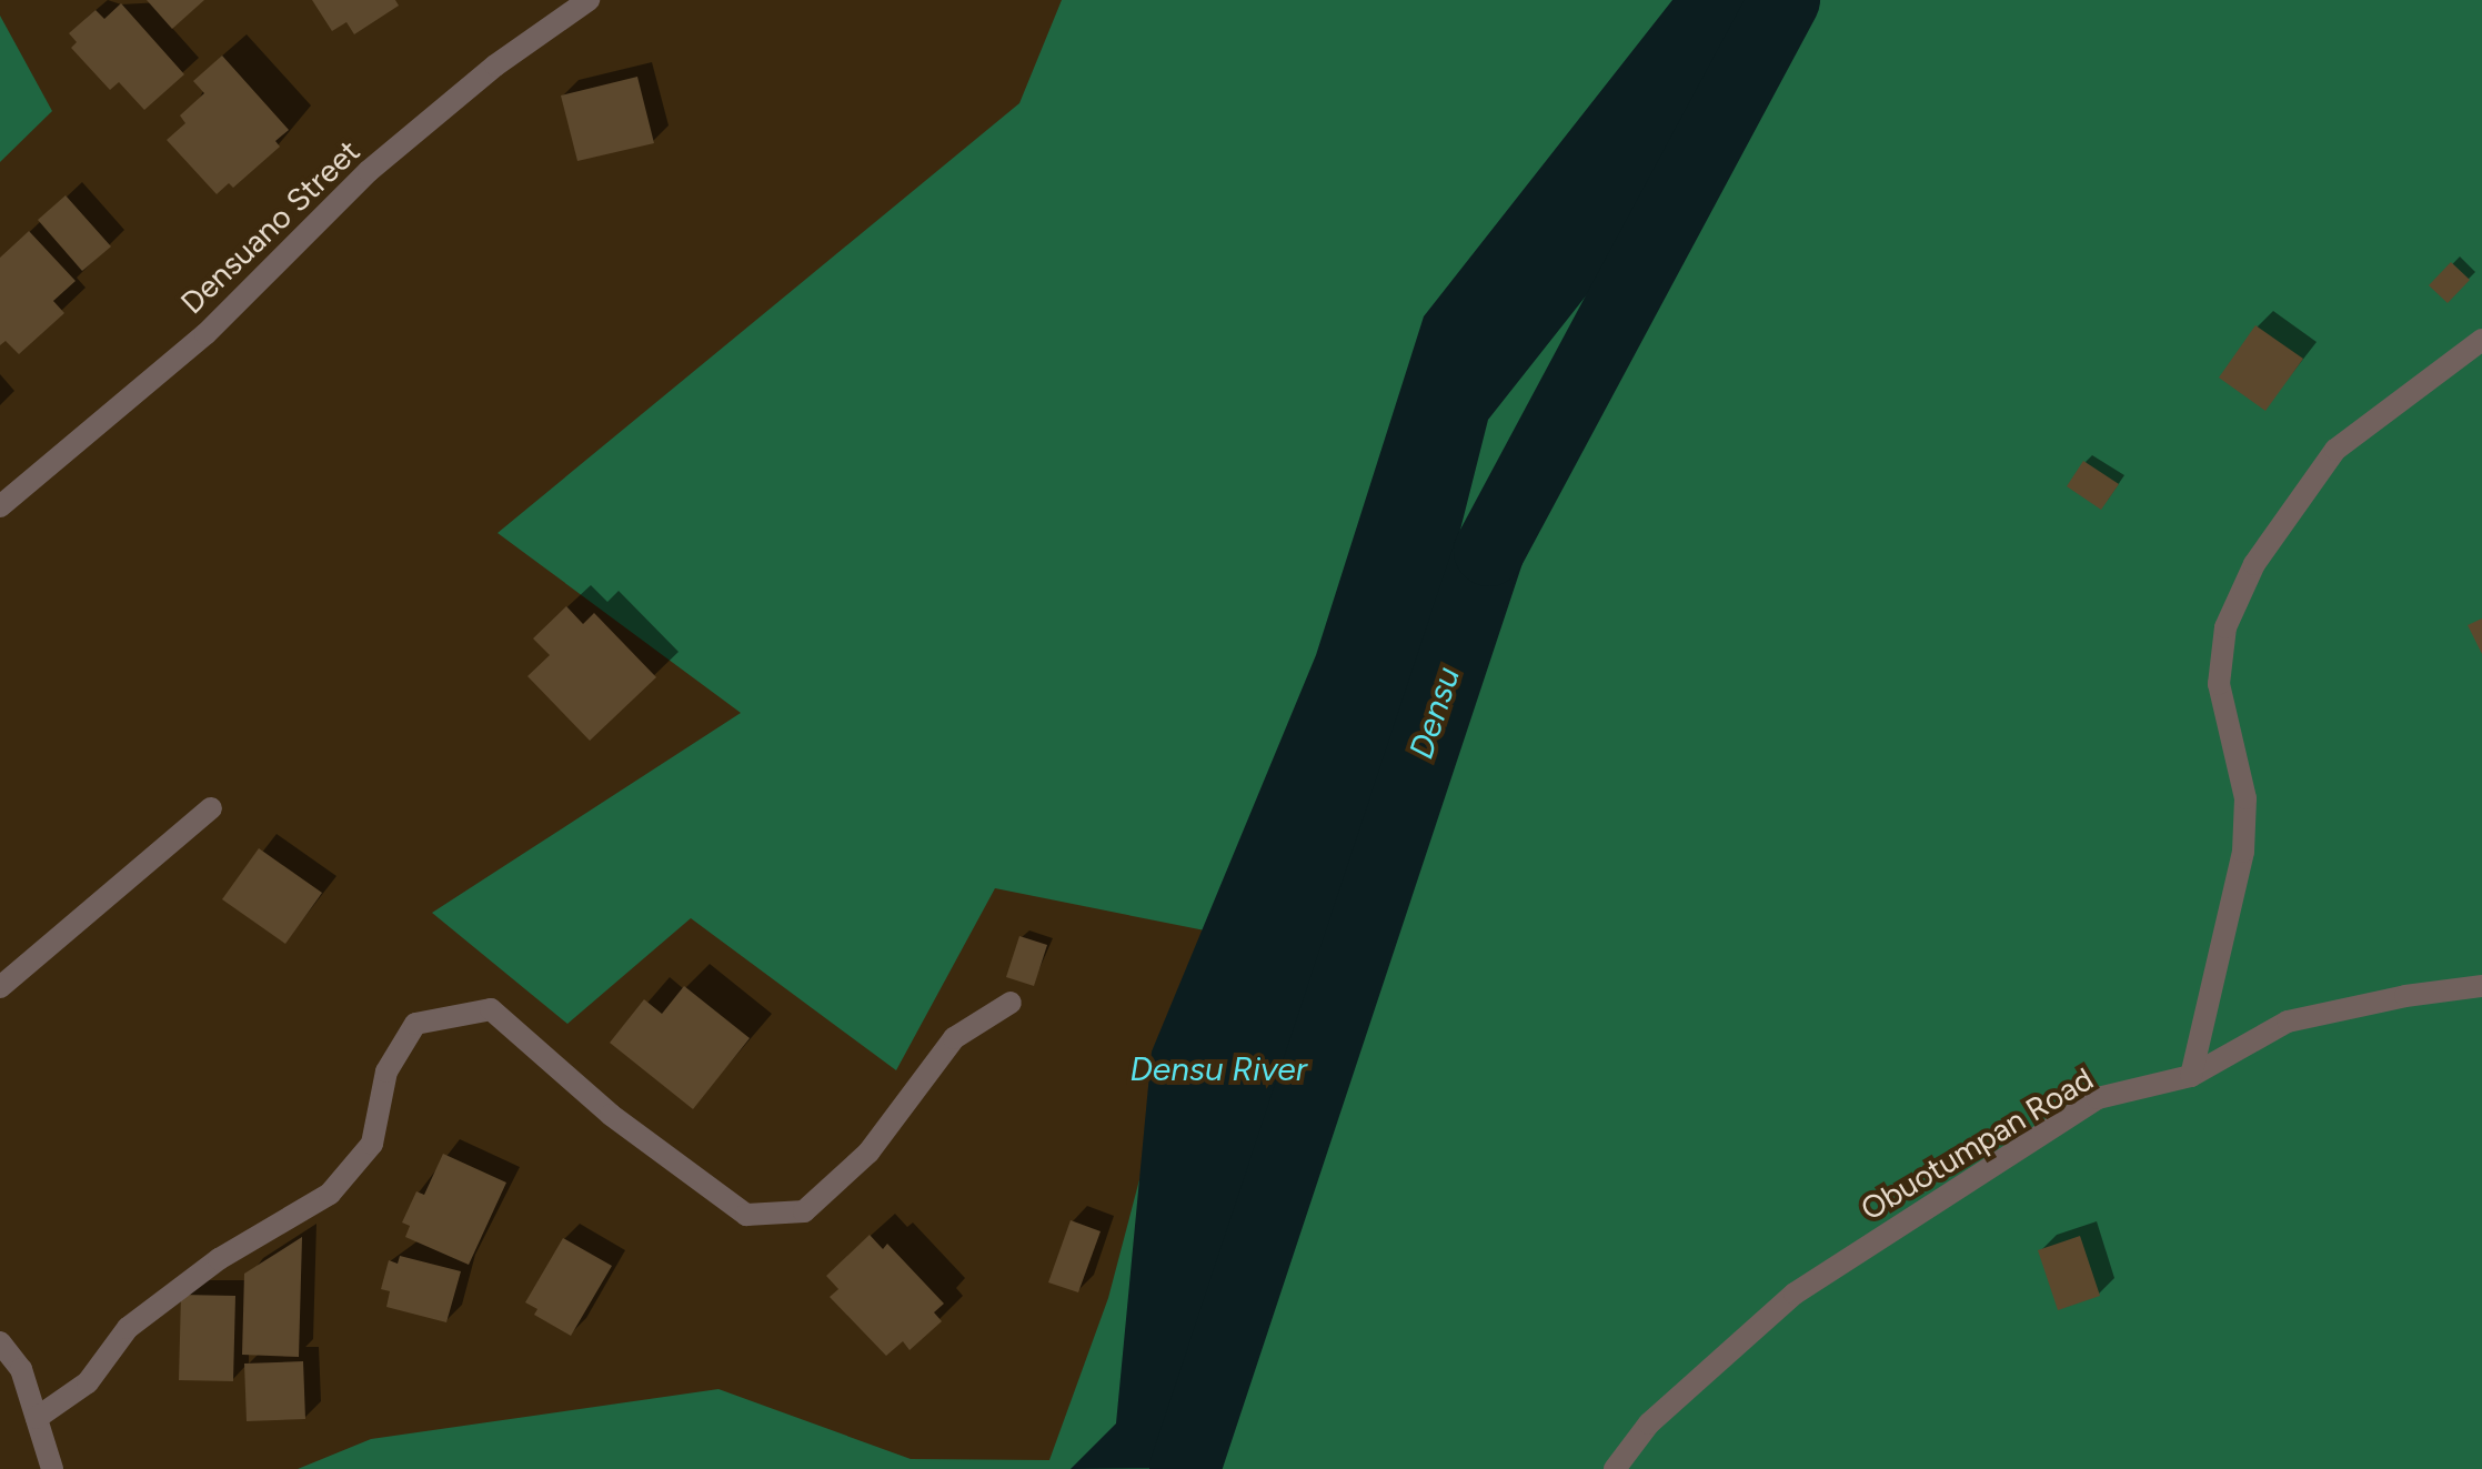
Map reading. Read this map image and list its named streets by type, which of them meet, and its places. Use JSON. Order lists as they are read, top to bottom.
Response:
{
  "streets": {
    "street": ["Densuano Street", "Obuotumpan Road"]
  },
  "water": ["Densu", "Densu River"]
}
